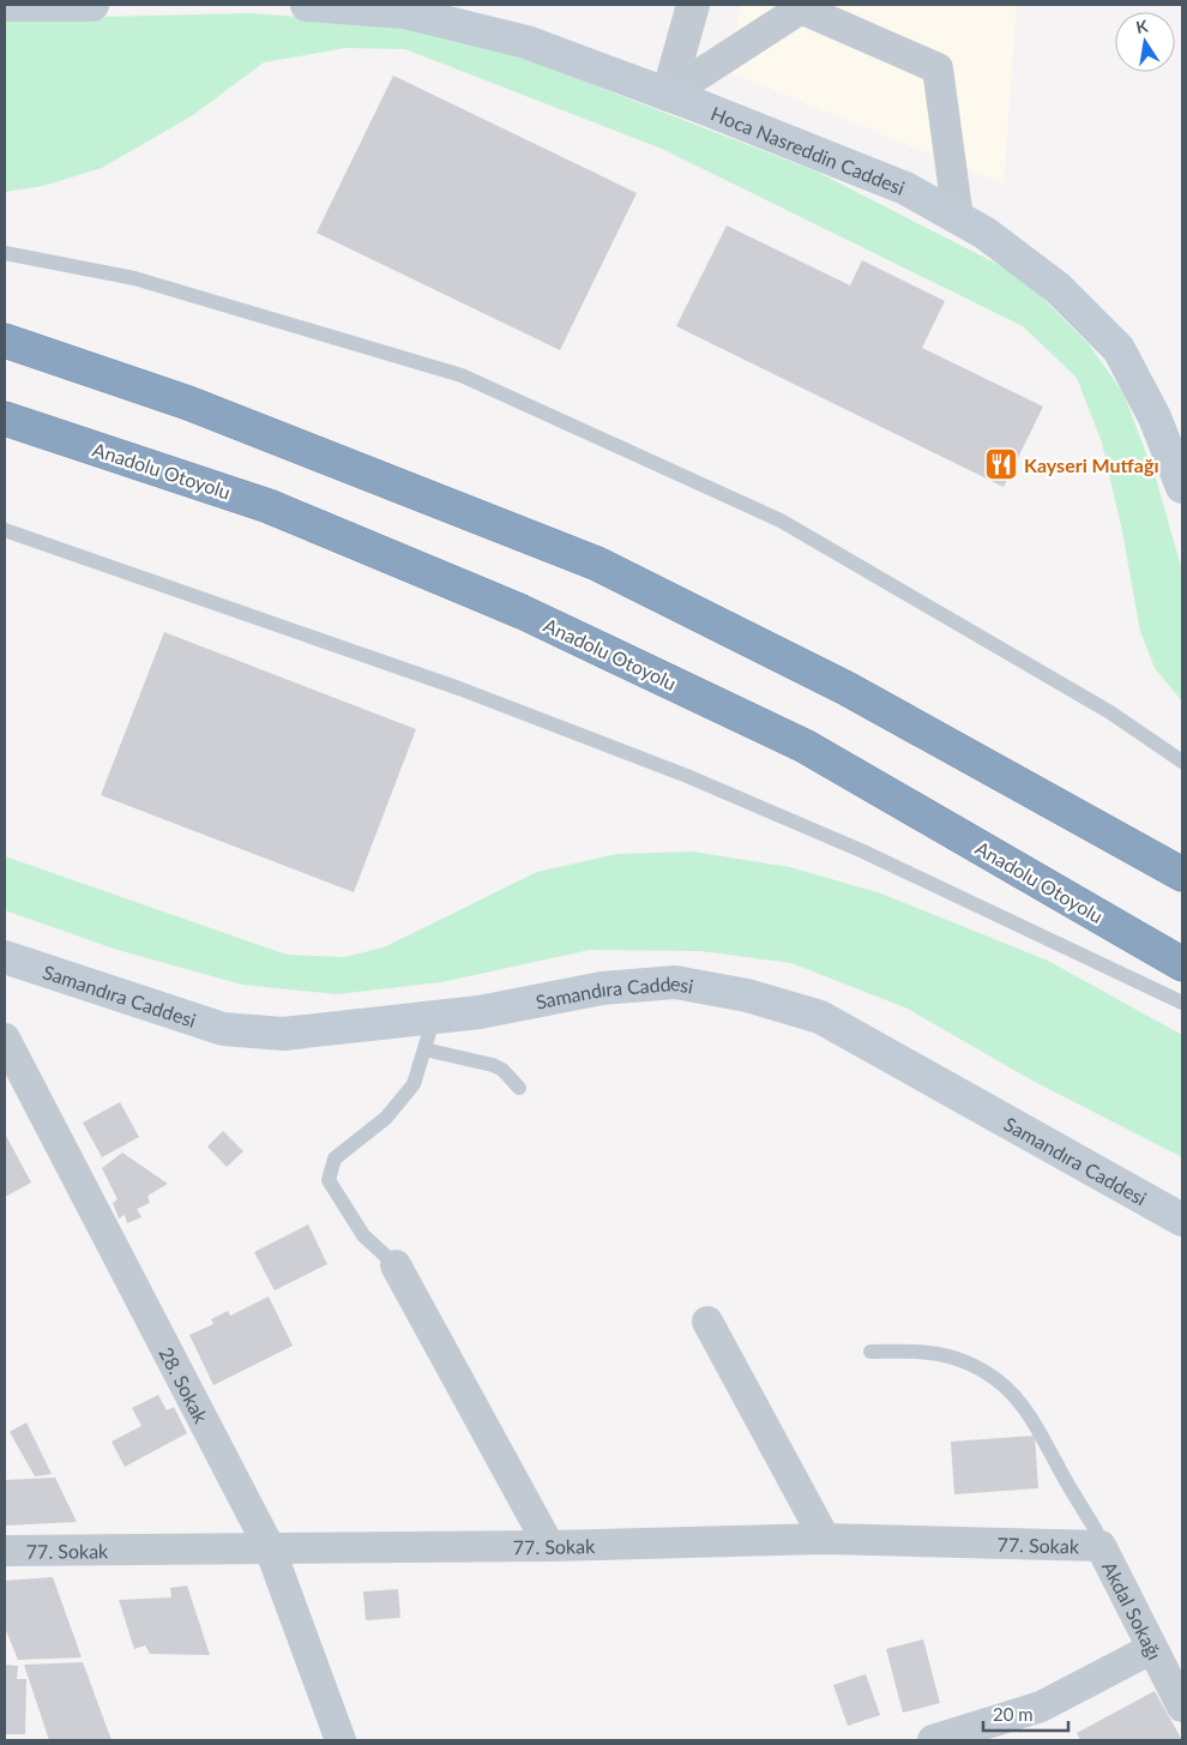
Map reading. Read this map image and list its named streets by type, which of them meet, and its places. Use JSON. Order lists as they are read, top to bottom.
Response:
{
  "streets": {
    "highway": ["Anadolu Otoyolu"],
    "main road": ["Hoca Nasreddin Caddesi", "Samandıra Caddesi"],
    "street": ["28. Sokak", "77. Sokak", "Akdal Sokağı"]
  },
  "crossings": [
    ["28. Sokak", "77. Sokak"],
    ["77. Sokak", "Akdal Sokağı"]
  ],
  "places": {
    "restaurant": ["Kayseri Mutfağı"]
  },
  "scale_bar": "20 m",
  "north": "top"
}
